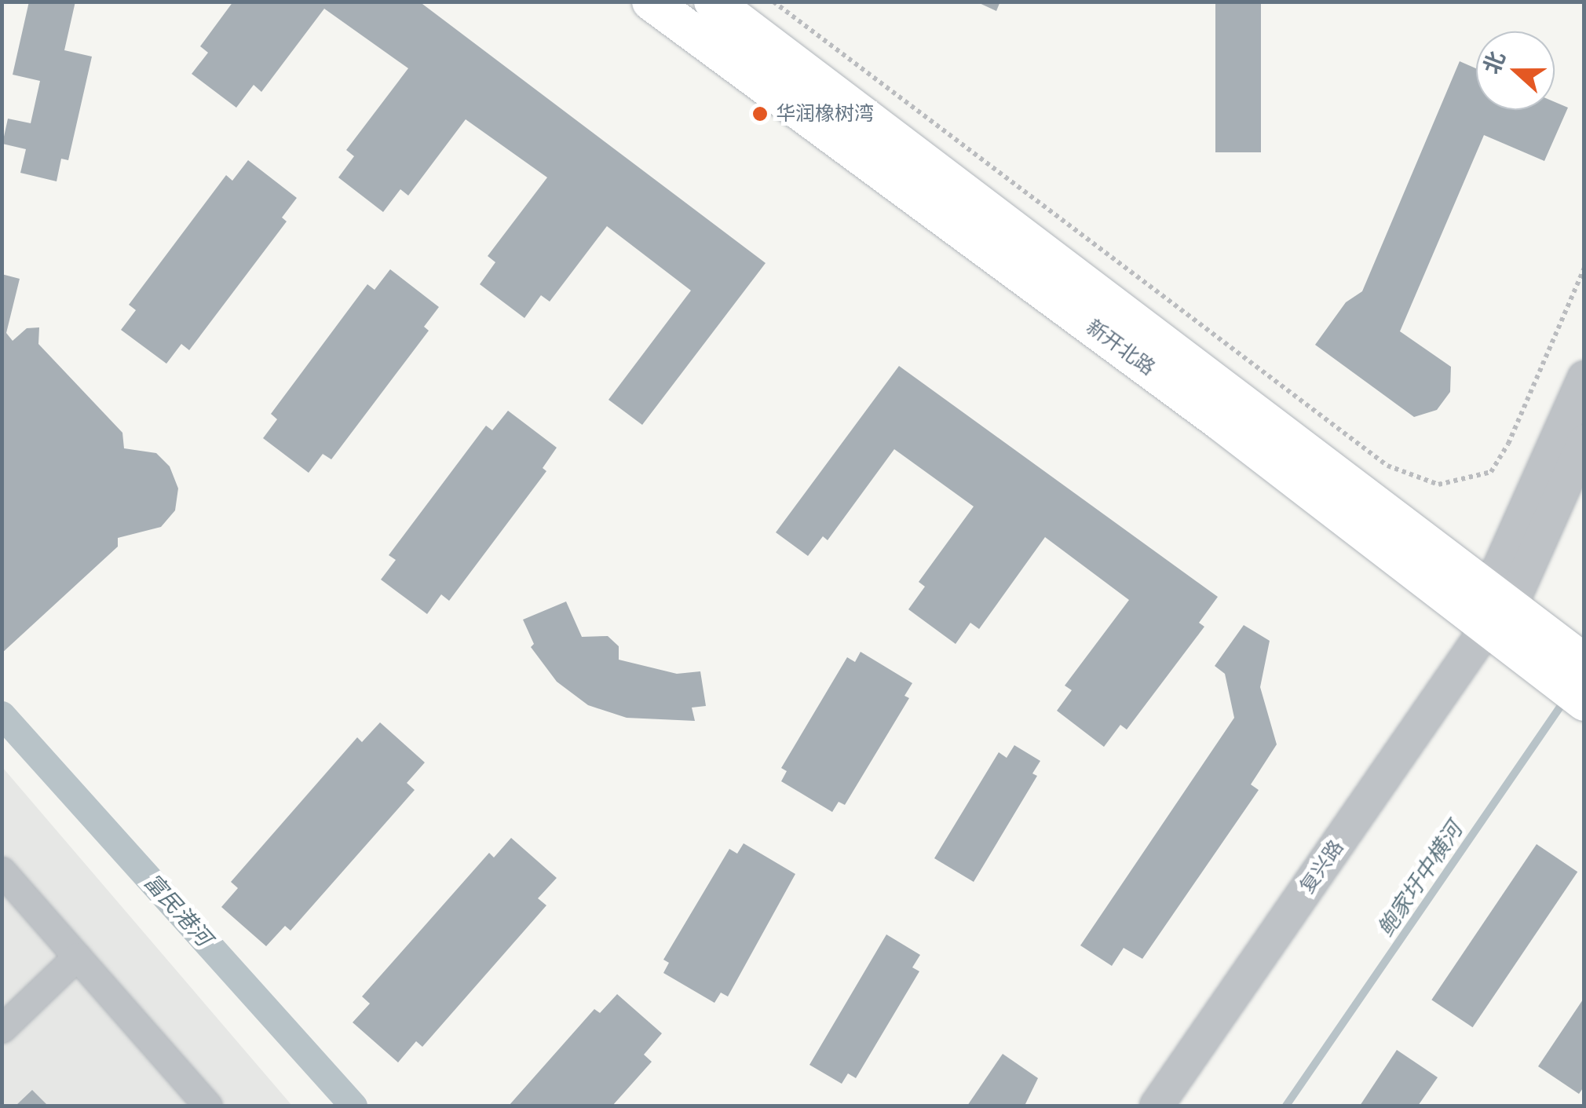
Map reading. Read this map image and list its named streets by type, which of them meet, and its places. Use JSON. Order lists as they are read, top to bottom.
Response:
{
  "streets": {
    "main road": ["新开北路"],
    "street": ["复兴路"]
  },
  "crossings": [
    ["新开北路", "复兴路"]
  ],
  "water": ["鲍家圩中横河", "富民港河"],
  "places": ["华润橡树湾"],
  "north": "left"
}
